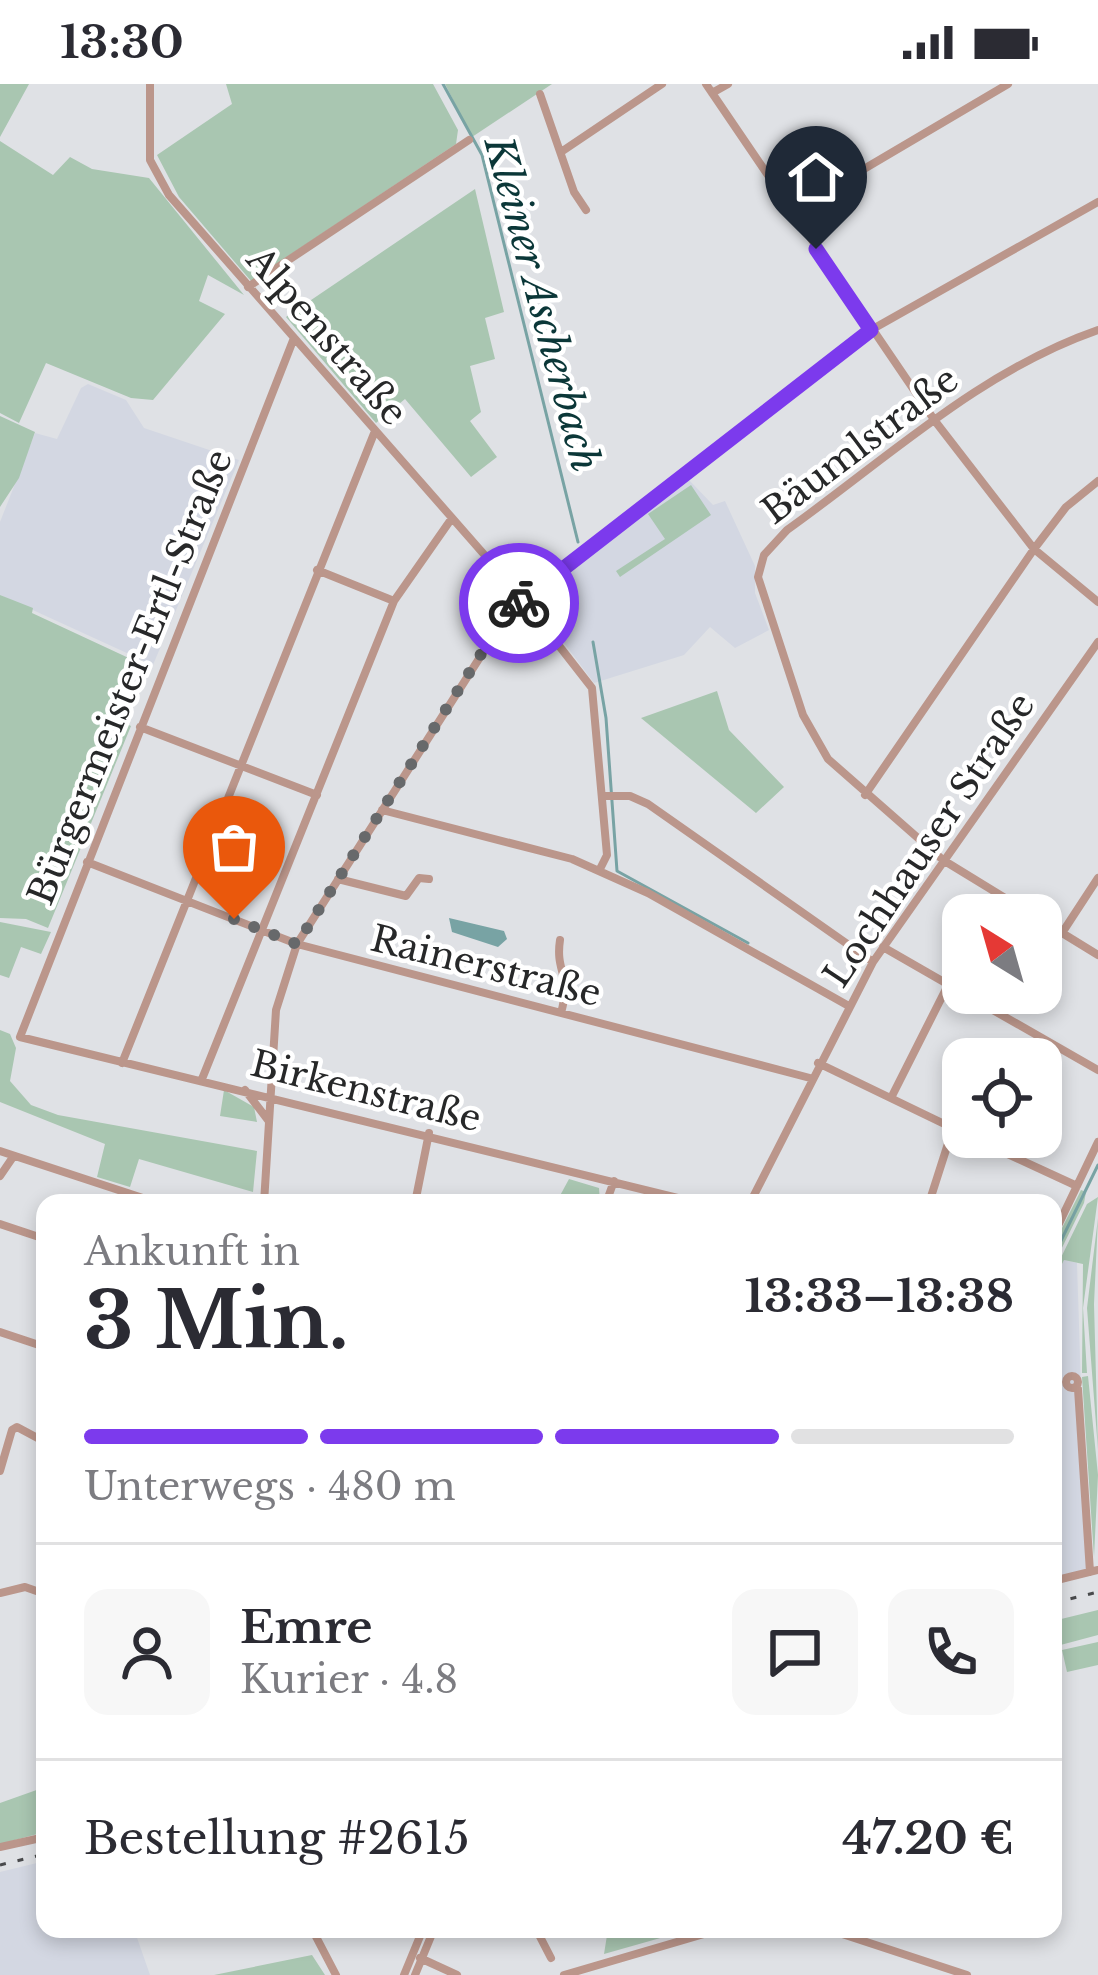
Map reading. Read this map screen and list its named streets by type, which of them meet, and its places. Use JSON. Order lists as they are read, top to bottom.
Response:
{
  "streets": {
    "street": [
      "Alpenstraße",
      "Bäumlstraße",
      "Bürgermeister-Ertl-Straße",
      "Lochhauser Straße",
      "Rainerstraße",
      "Birkenstraße"
    ]
  },
  "crossings": [
    ["Alpenstraße", "Bürgermeister-Ertl-Straße"],
    ["Bäumlstraße", "Lochhauser Straße"],
    ["Bürgermeister-Ertl-Straße", "Rainerstraße"],
    ["Bürgermeister-Ertl-Straße", "Birkenstraße"],
    ["Lochhauser Straße", "Rainerstraße"]
  ],
  "water": ["Kleiner Ascherbach"],
  "north": "top left",
  "page": {
    "status": "13:30",
    "heading": ["3 Min.", "Ankunft in", "13:33–13:38"],
    "panel": [
      "Emre",
      "Kurier · 4.8",
      "Bestellung #2615",
      "47.20 €"
    ],
    "bar": "Unterwegs · 480 m"
  }
}
